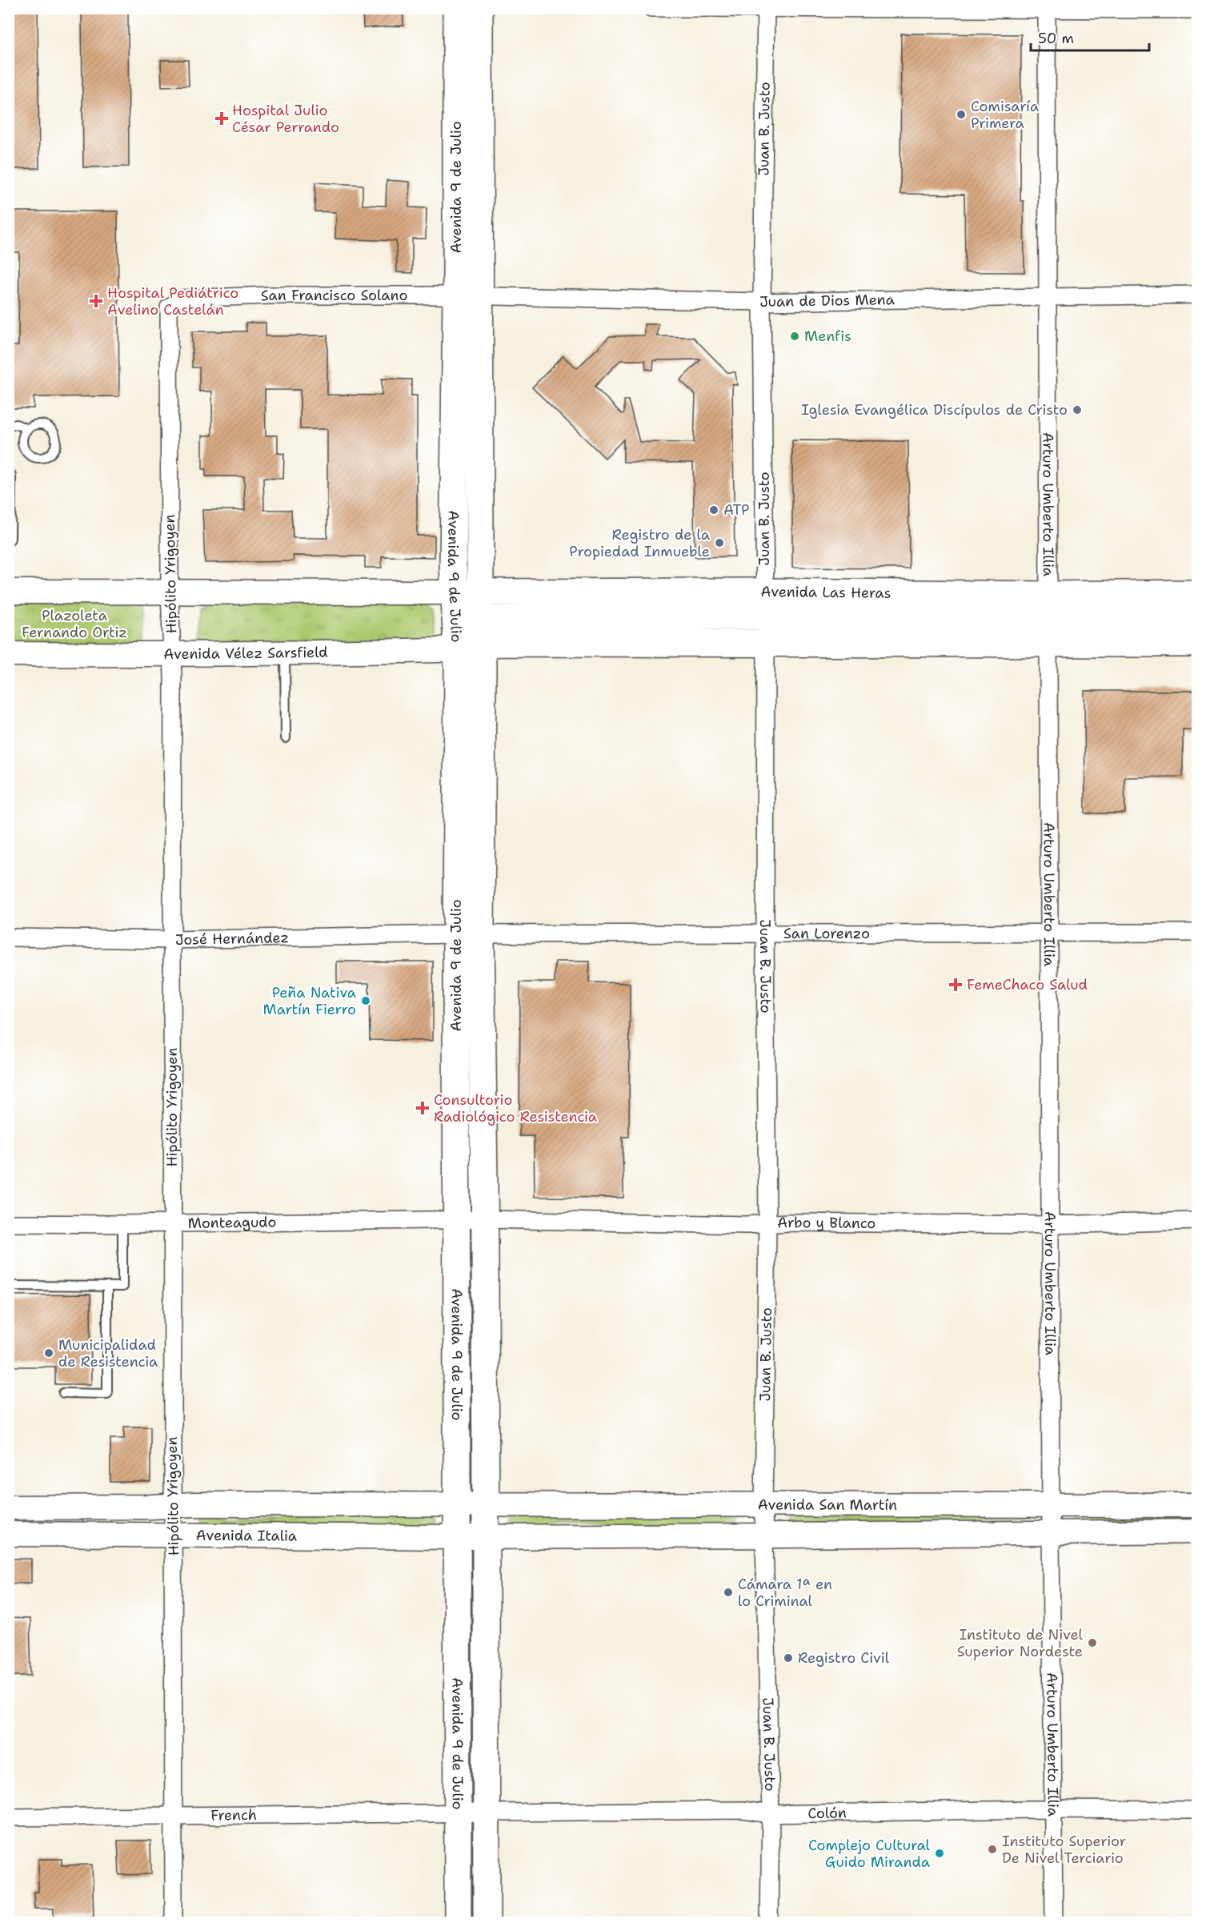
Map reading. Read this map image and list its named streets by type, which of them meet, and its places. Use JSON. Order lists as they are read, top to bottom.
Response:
{
  "streets": {
    "main road": [
      "Avenida 9 de Julio",
      "Avenida Las Heras",
      "Avenida Vélez Sarsfield",
      "Avenida San Martín",
      "Avenida Italia"
    ],
    "street": [
      "Juan B. Justo",
      "San Francisco Solano",
      "Juan de Dios Mena",
      "Arturo Umberto Illia",
      "Hipólito Yrigoyen",
      "San Lorenzo",
      "José Hernández",
      "Monteagudo",
      "Arbo y Blanco",
      "Colón",
      "French"
    ]
  },
  "crossings": [
    ["Juan B. Justo", "Juan de Dios Mena"],
    ["Juan B. Justo", "Avenida Las Heras"],
    ["Juan B. Justo", "San Lorenzo"],
    ["Juan B. Justo", "Arbo y Blanco"],
    ["Juan B. Justo", "Avenida San Martín"],
    ["Juan B. Justo", "Colón"],
    ["Avenida 9 de Julio", "San Francisco Solano"],
    ["Avenida 9 de Julio", "Juan de Dios Mena"],
    ["Avenida 9 de Julio", "Avenida Las Heras"],
    ["Avenida 9 de Julio", "Avenida Vélez Sarsfield"],
    ["Avenida 9 de Julio", "San Lorenzo"],
    ["Avenida 9 de Julio", "José Hernández"],
    ["Avenida 9 de Julio", "Monteagudo"],
    ["Avenida 9 de Julio", "Arbo y Blanco"],
    ["Avenida 9 de Julio", "Avenida San Martín"],
    ["Avenida 9 de Julio", "Avenida Italia"],
    ["Avenida 9 de Julio", "Colón"],
    ["Avenida 9 de Julio", "French"],
    ["San Francisco Solano", "Juan de Dios Mena"],
    ["San Francisco Solano", "Hipólito Yrigoyen"],
    ["Juan de Dios Mena", "Arturo Umberto Illia"],
    ["Arturo Umberto Illia", "Avenida Las Heras"],
    ["Arturo Umberto Illia", "San Lorenzo"],
    ["Arturo Umberto Illia", "Arbo y Blanco"],
    ["Arturo Umberto Illia", "Avenida San Martín"],
    ["Arturo Umberto Illia", "Colón"],
    ["Hipólito Yrigoyen", "Avenida Vélez Sarsfield"],
    ["Hipólito Yrigoyen", "José Hernández"],
    ["Hipólito Yrigoyen", "Monteagudo"],
    ["Hipólito Yrigoyen", "Avenida Italia"],
    ["Hipólito Yrigoyen", "French"],
    ["Avenida Las Heras", "Avenida Vélez Sarsfield"],
    ["San Lorenzo", "José Hernández"],
    ["Monteagudo", "Arbo y Blanco"],
    ["Avenida San Martín", "Avenida Italia"],
    ["Colón", "French"]
  ],
  "parks": ["Plazoleta Fernando Ortiz"],
  "places": {
    "other": [
      "Comisaría Primera",
      "Menfis",
      "Iglesia Evangélica Discípulos de Cristo",
      "ATP",
      "Registro de la Propiedad Inmueble",
      "Peña Nativa Martín Fierro",
      "Municipalidad de Resistencia",
      "Cámara 1ª en lo Criminal",
      "Instituto de Nivel Superior Nordeste",
      "Registro Civil",
      "Instituto Superior De Nivel Terciario",
      "Complejo Cultural Guido Miranda"
    ],
    "health": [
      "Hospital Julio César Perrando",
      "Hospital Pediátrico Avelino Castelán",
      "FemeChaco Salud",
      "Consultorio Radiológico Resistencia"
    ]
  },
  "scale_bar": "50 m"
}
